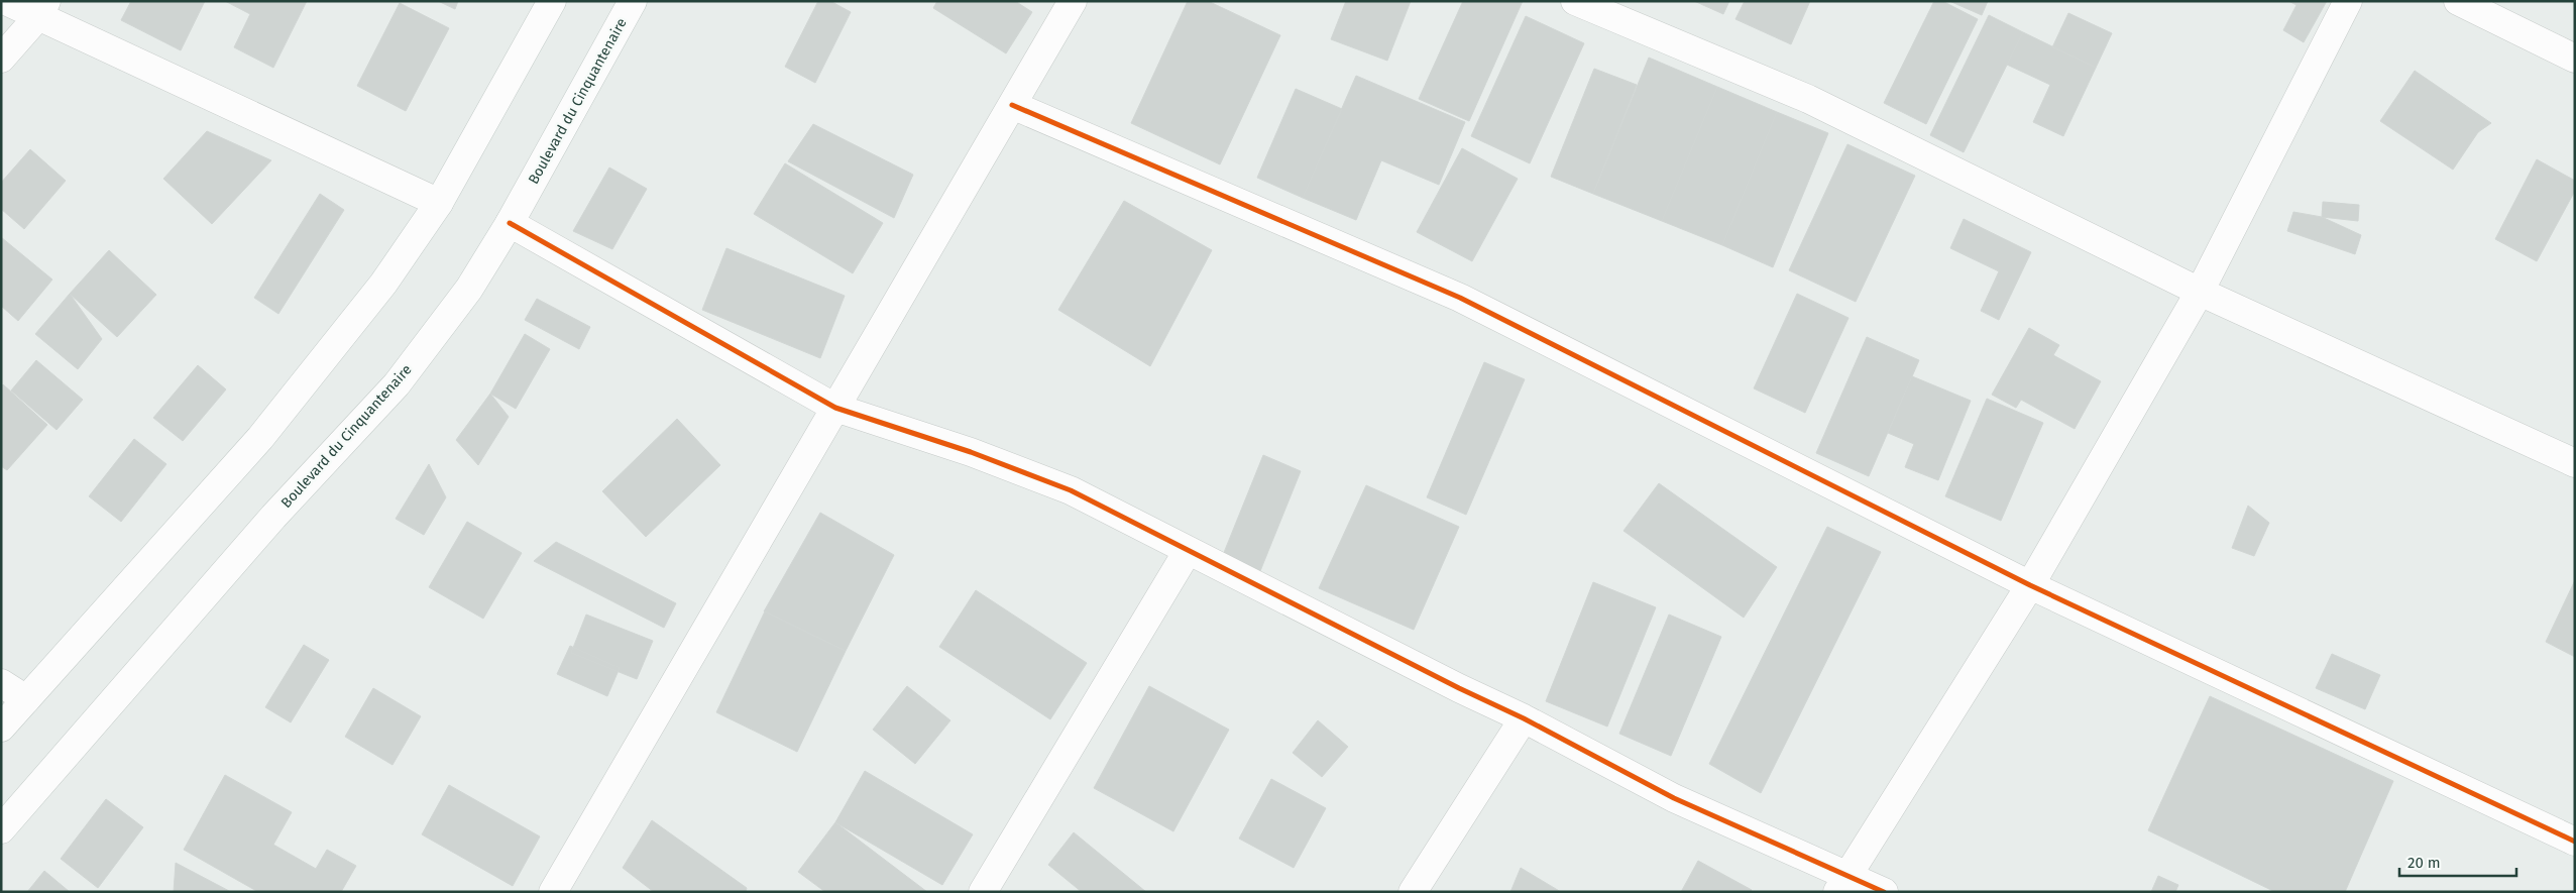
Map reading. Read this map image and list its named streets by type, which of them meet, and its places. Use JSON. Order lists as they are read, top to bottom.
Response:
{
  "streets": {
    "street": ["Boulevard du Cinquantenaire"]
  },
  "scale_bar": "20 m"
}
